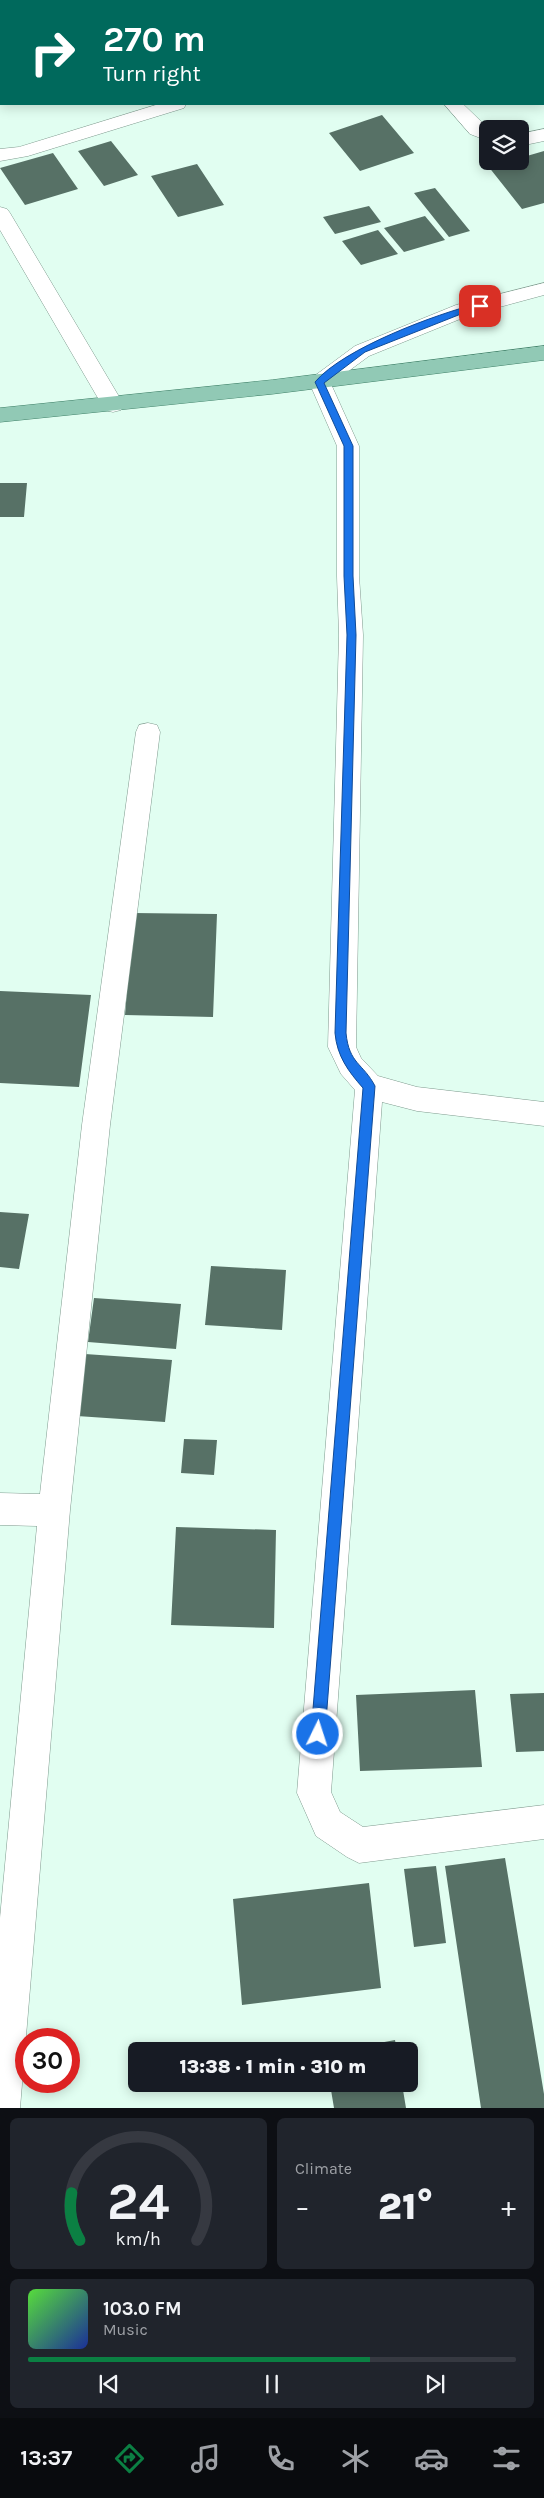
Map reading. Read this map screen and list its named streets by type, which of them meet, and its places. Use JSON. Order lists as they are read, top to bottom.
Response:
{
  "page": {
    "turn": ["270 m", "Turn right"],
    "limit": "30",
    "trip": "13:38 · 1 min · 310 m",
    "tile": "Climate",
    "heat": ["−", "21°", "+"],
    "song": ["103.0 FM", "Music"],
    "tabs": "13:37",
    "gauge": ["24", "km/h"]
  }
}
